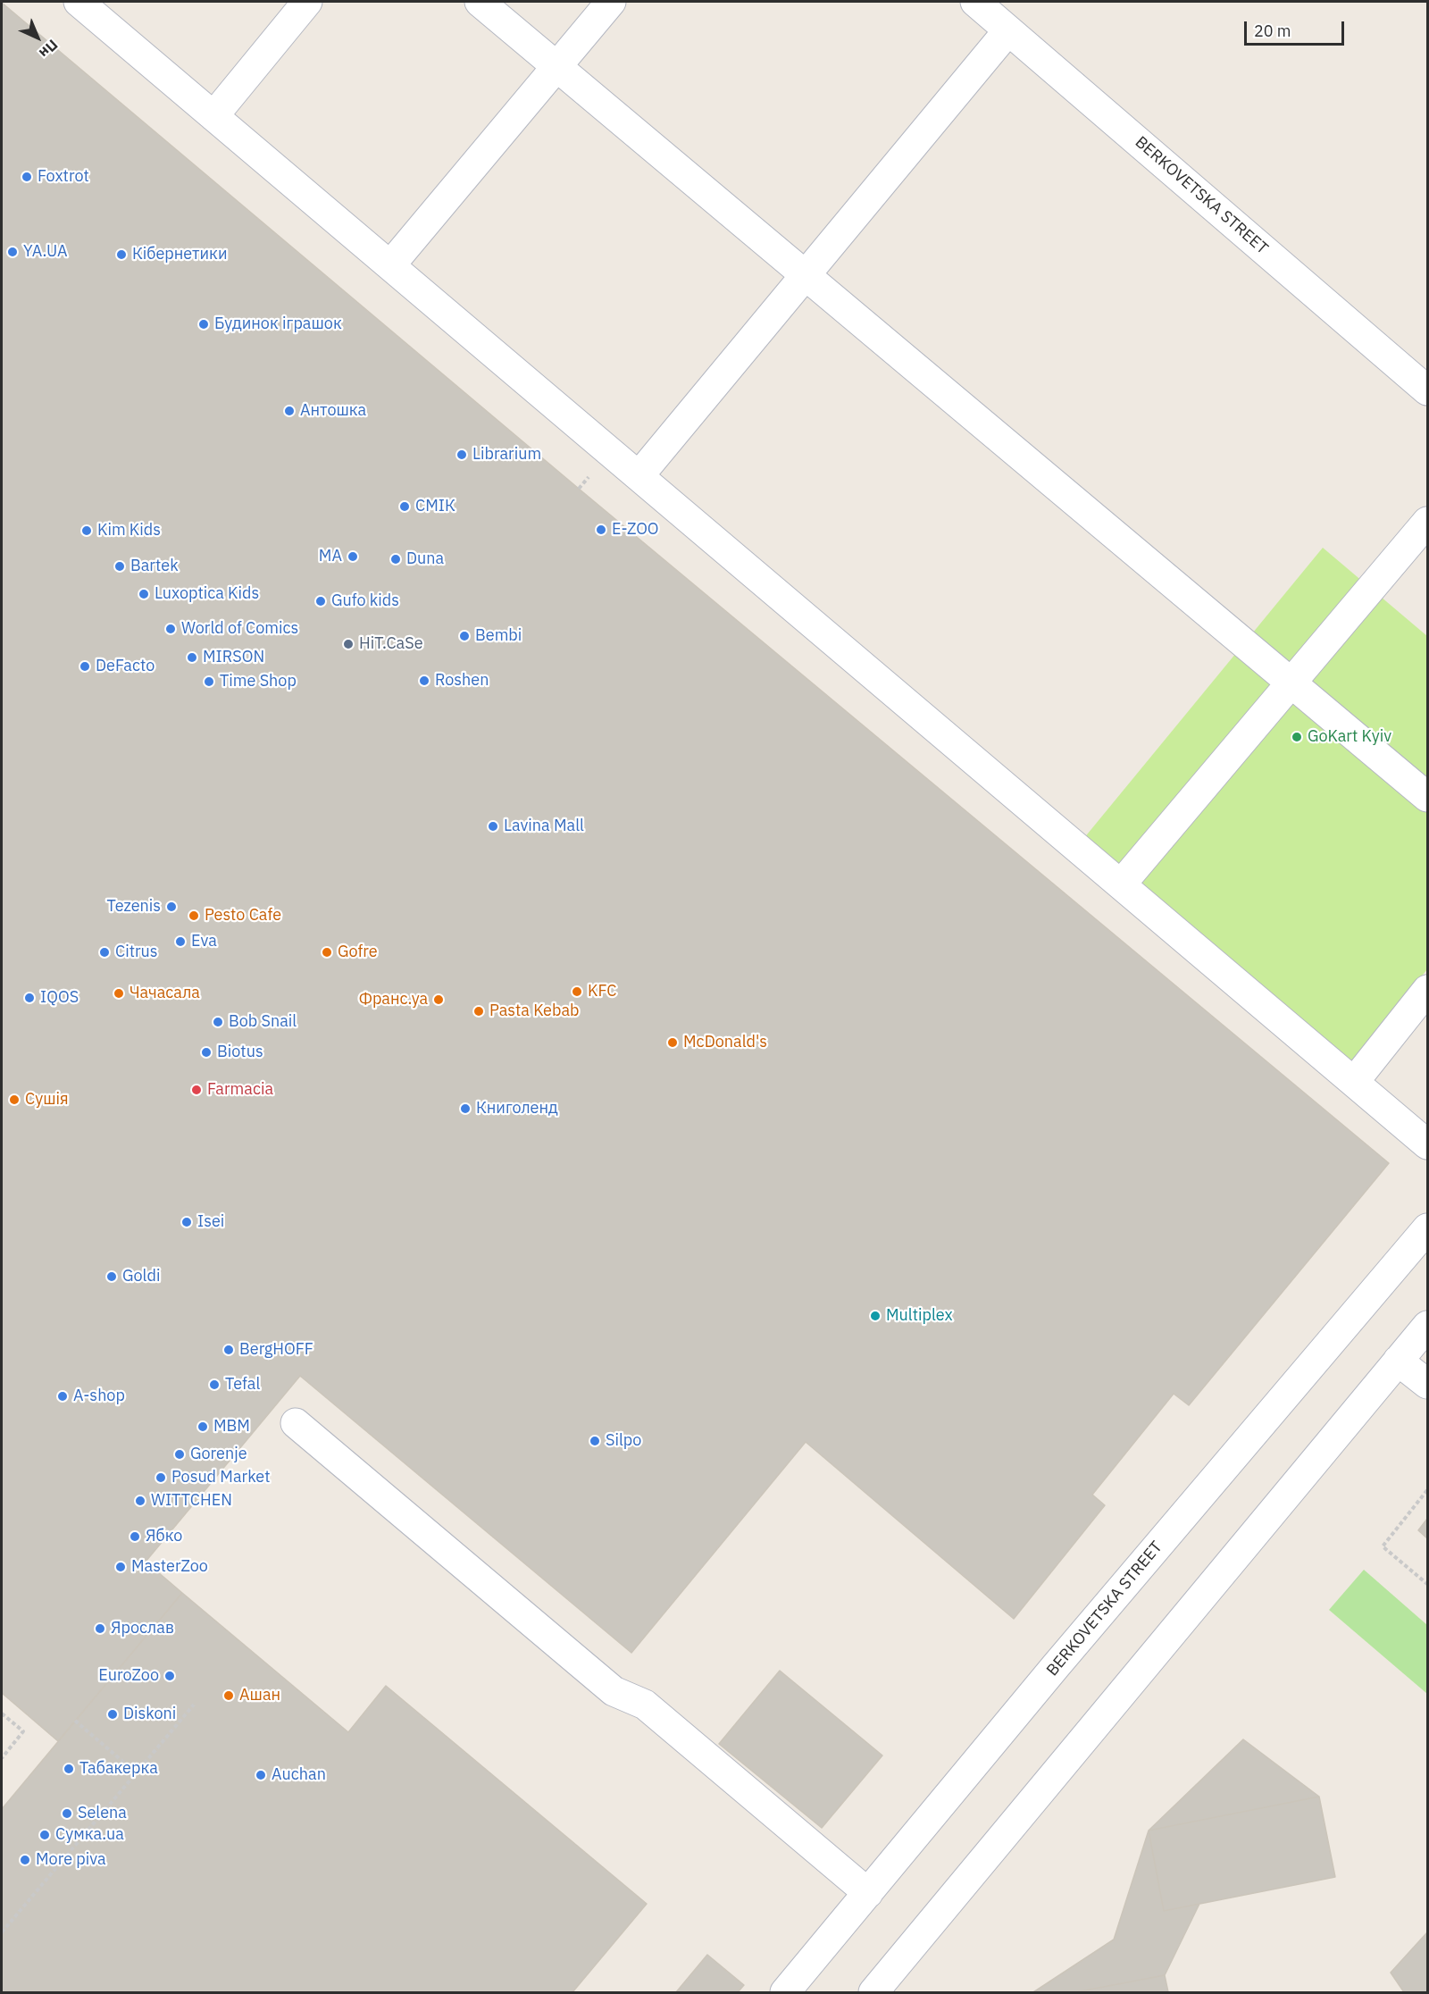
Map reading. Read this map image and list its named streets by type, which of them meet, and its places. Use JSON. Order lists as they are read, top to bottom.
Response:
{
  "streets": {
    "street": ["BERKOVETSKA STREET"]
  },
  "places": [
    "Foxtrot",
    "YA.UA",
    "Кібернетики",
    "Будинок іграшок",
    "Антошка",
    "Librarium",
    "СМІК",
    "E-ZOO",
    "Kim Kids",
    "МА",
    "Duna",
    "Bartek",
    "Luxoptica Kids",
    "Gufo kids",
    "World of Comics",
    "Bembi",
    "HiT.CaSe",
    "MIRSON",
    "DeFacto",
    "Roshen",
    "Time Shop",
    "GoKart Kyiv",
    "Lavina Mall",
    "Tezenis",
    "Pesto Cafe",
    "Eva",
    "Citrus",
    "Gofre",
    "KFC",
    "Чачасала",
    "IQOS",
    "Франс.уа",
    "Pasta Kebab",
    "Bob Snail",
    "McDonald's",
    "Biotus",
    "Farmacia",
    "Сушія",
    "Книголенд",
    "Isei",
    "Goldi",
    "Multiplex",
    "BergHOFF",
    "Tefal",
    "A-shop",
    "MBM",
    "Silpo",
    "Gorenje",
    "Posud Market",
    "WITTCHEN",
    "Ябко",
    "MasterZoo",
    "Ярослав",
    "EuroZoo",
    "Ашан",
    "Diskoni",
    "Табакерка",
    "Auchan",
    "Selena",
    "Сумка.ua",
    "More piva"
  ],
  "scale_bar": "20 m",
  "north": "bottom right"
}
